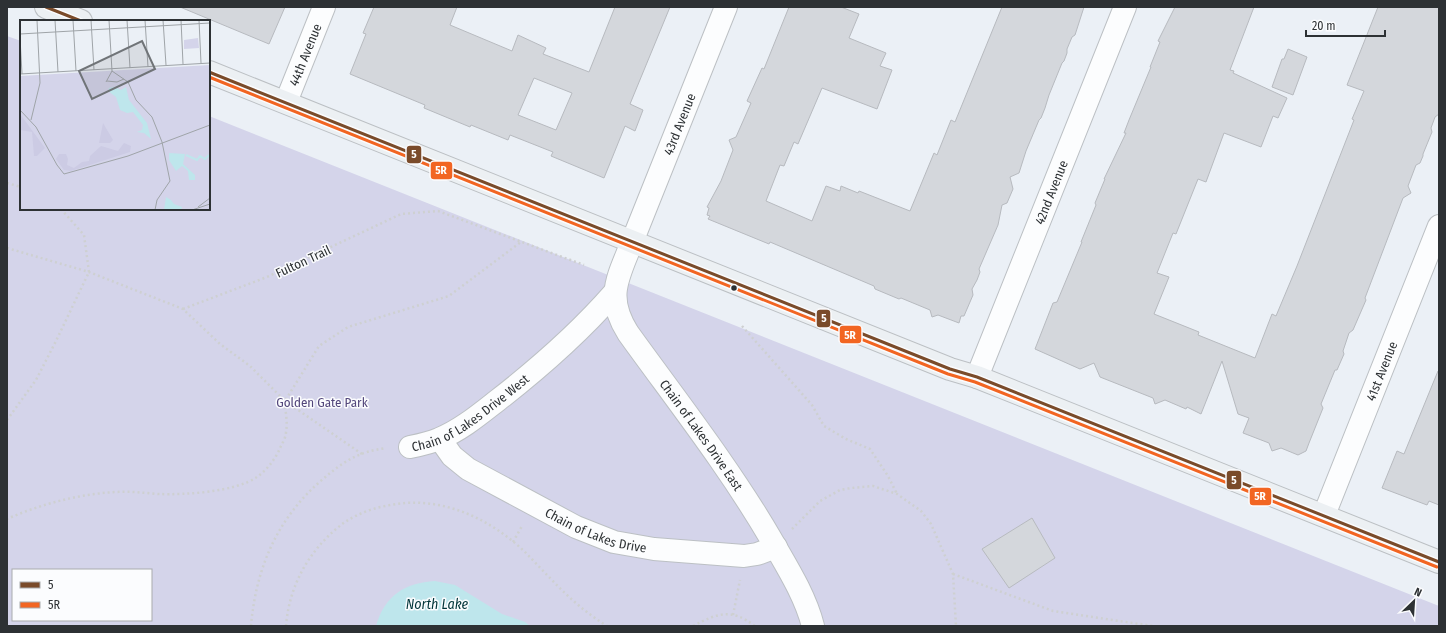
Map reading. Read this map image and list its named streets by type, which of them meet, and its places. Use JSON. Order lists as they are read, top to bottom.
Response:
{
  "streets": {
    "street": [
      "44th Avenue",
      "43rd Avenue",
      "42nd Avenue",
      "41st Avenue",
      "Chain of Lakes Drive West",
      "Chain of Lakes Drive East",
      "Chain of Lakes Drive"
    ],
    "path": ["Fulton Trail"]
  },
  "crossings": [
    ["43rd Avenue", "Chain of Lakes Drive East"],
    ["Chain of Lakes Drive West", "Chain of Lakes Drive East"],
    ["Chain of Lakes Drive West", "Chain of Lakes Drive"],
    ["Chain of Lakes Drive East", "Chain of Lakes Drive"]
  ],
  "water": ["North Lake"],
  "parks": ["Golden Gate Park"],
  "lines": ["transit line 5", "transit line 5R"],
  "legend": ["5", "5R"],
  "scale_bar": "20 m",
  "north": "top right"
}
